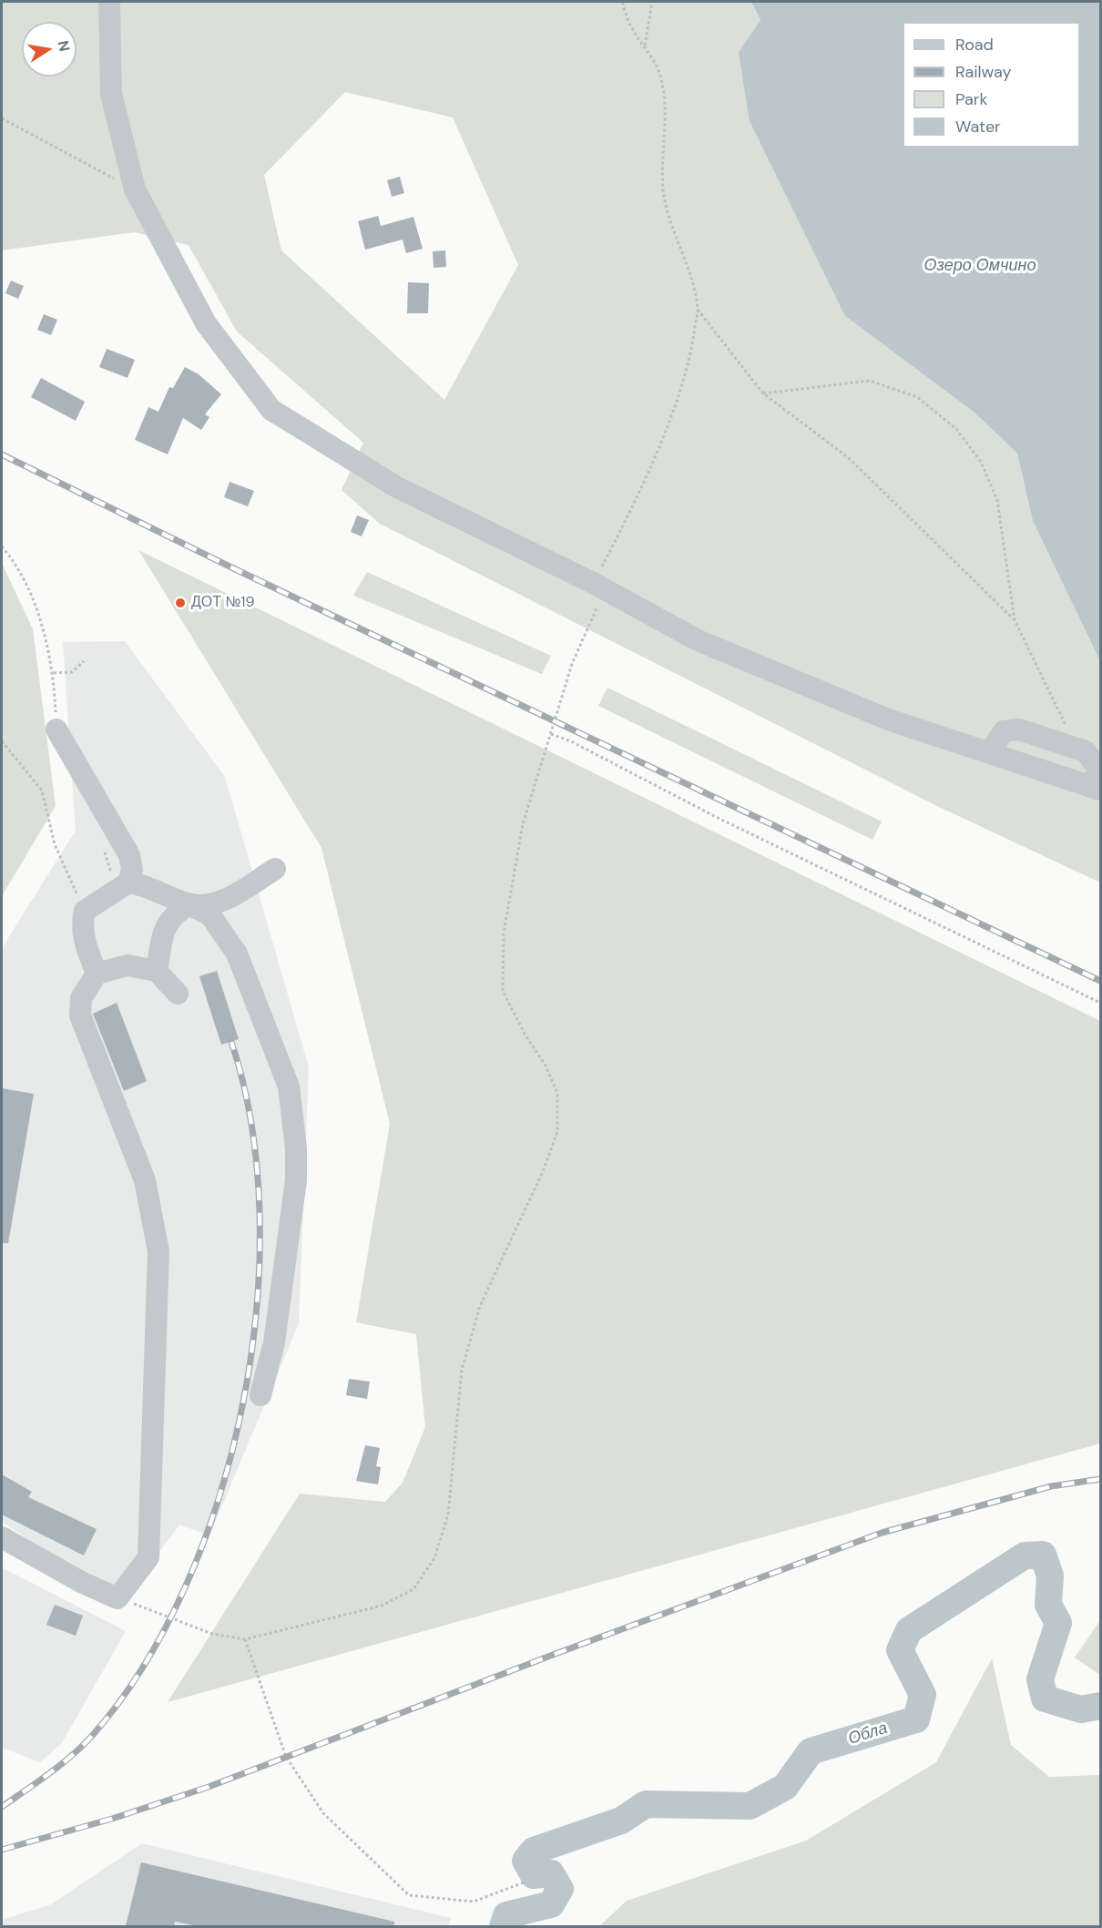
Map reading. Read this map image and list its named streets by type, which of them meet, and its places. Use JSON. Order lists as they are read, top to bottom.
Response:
{
  "water": ["Озеро Омчино", "Обла"],
  "places": ["ДОТ №19"],
  "legend": [
    "Road",
    "Railway",
    "Park",
    "Water"
  ],
  "north": "right"
}
